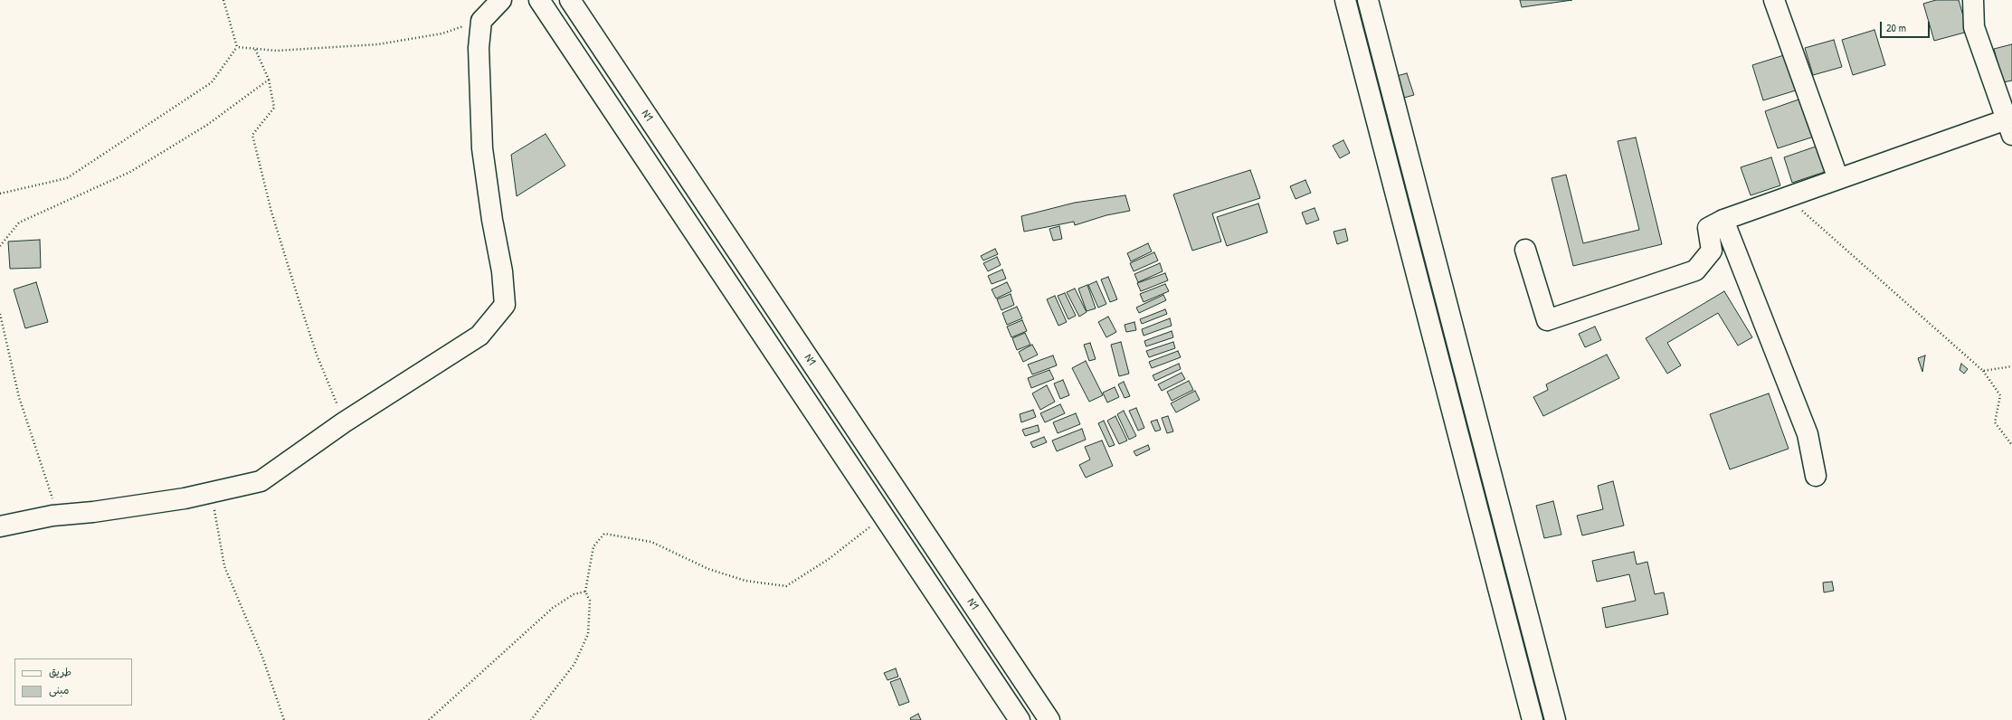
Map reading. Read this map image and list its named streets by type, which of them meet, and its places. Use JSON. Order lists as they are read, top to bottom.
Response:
{
  "streets": {
    "main road": ["N1"]
  },
  "legend": ["طريق", "مبنى"],
  "scale_bar": "20 m"
}
